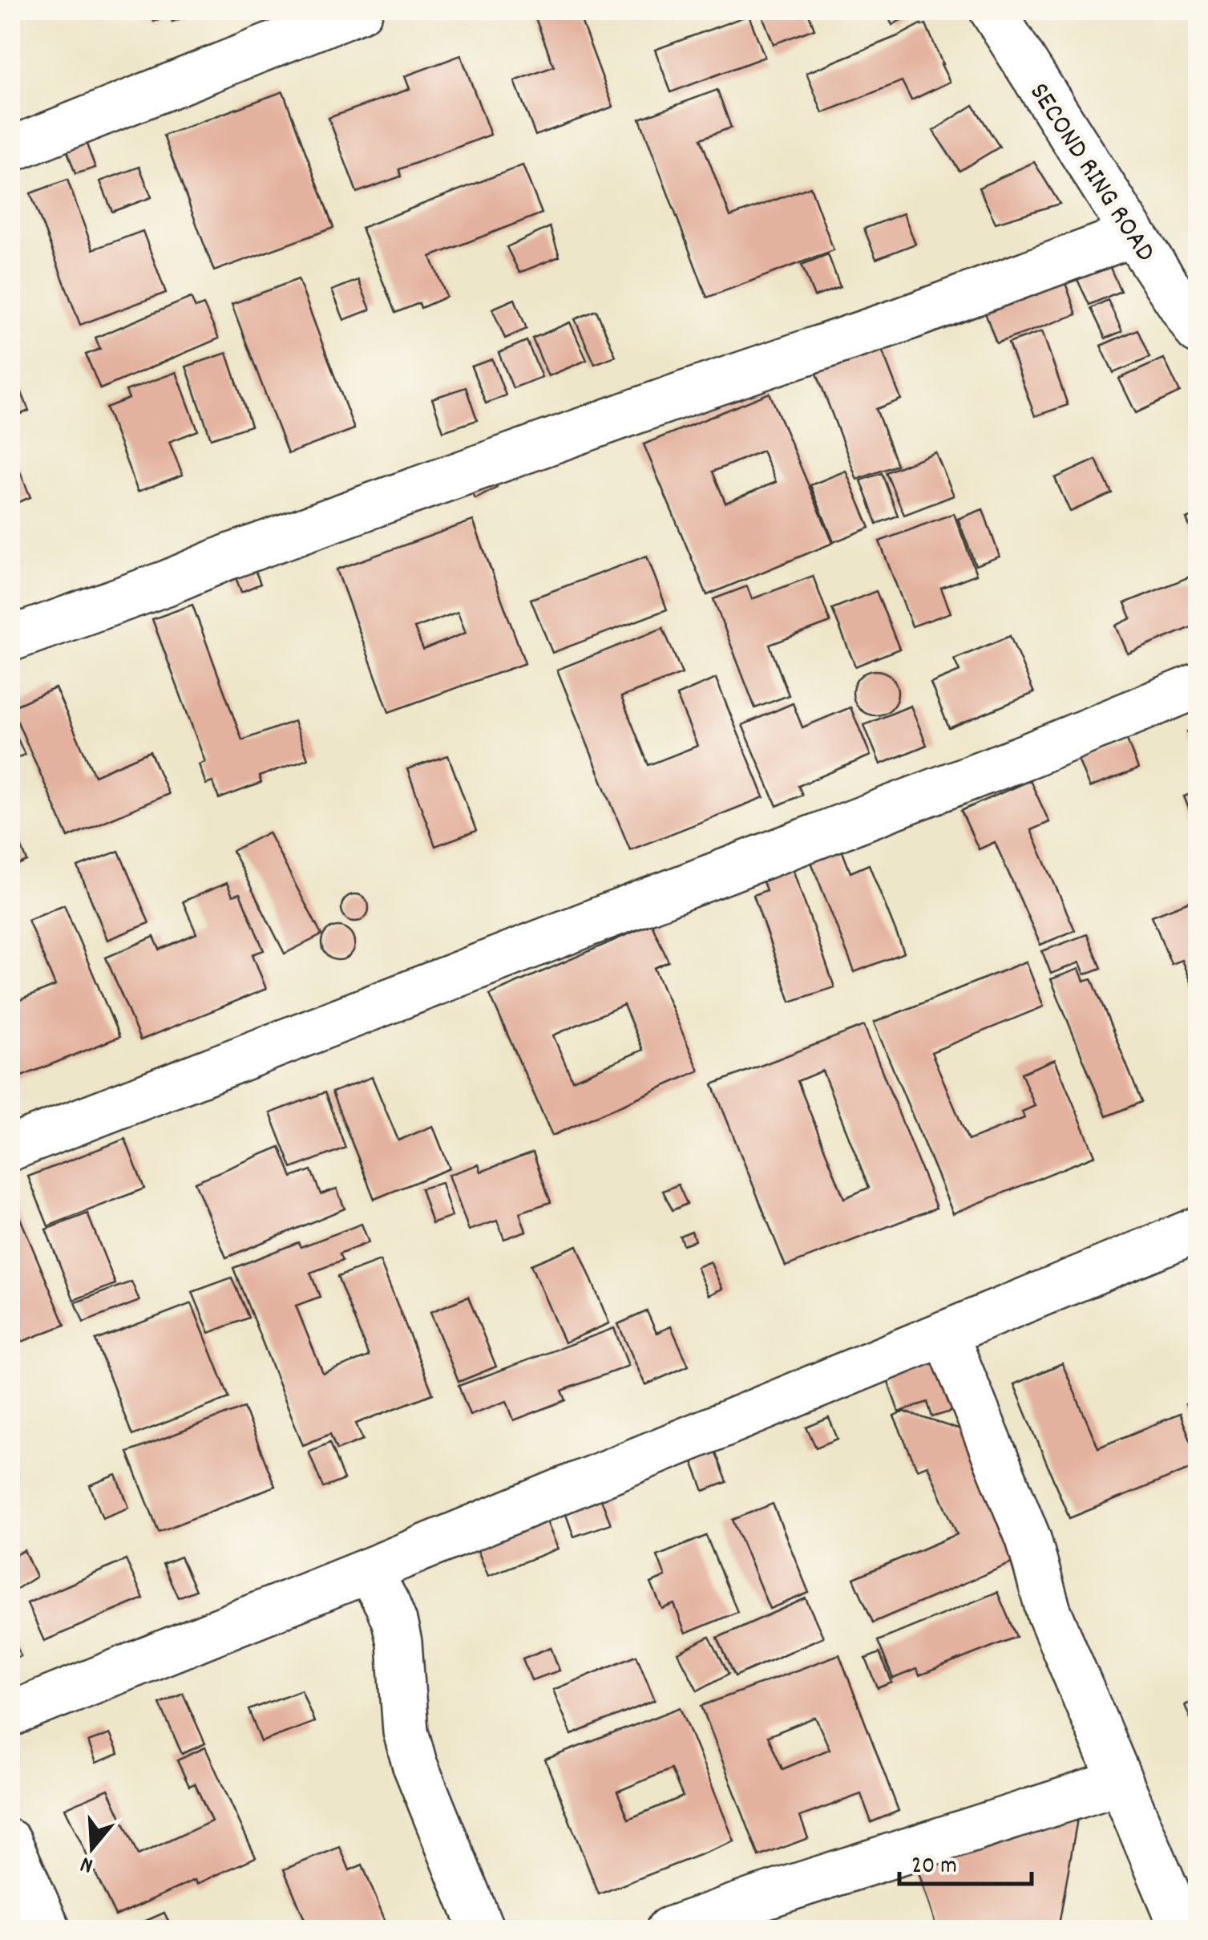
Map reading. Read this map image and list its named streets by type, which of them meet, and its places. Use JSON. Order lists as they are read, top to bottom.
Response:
{
  "streets": {
    "street": ["SECOND RING ROAD"]
  },
  "scale_bar": "20 m",
  "north": "bottom"
}
